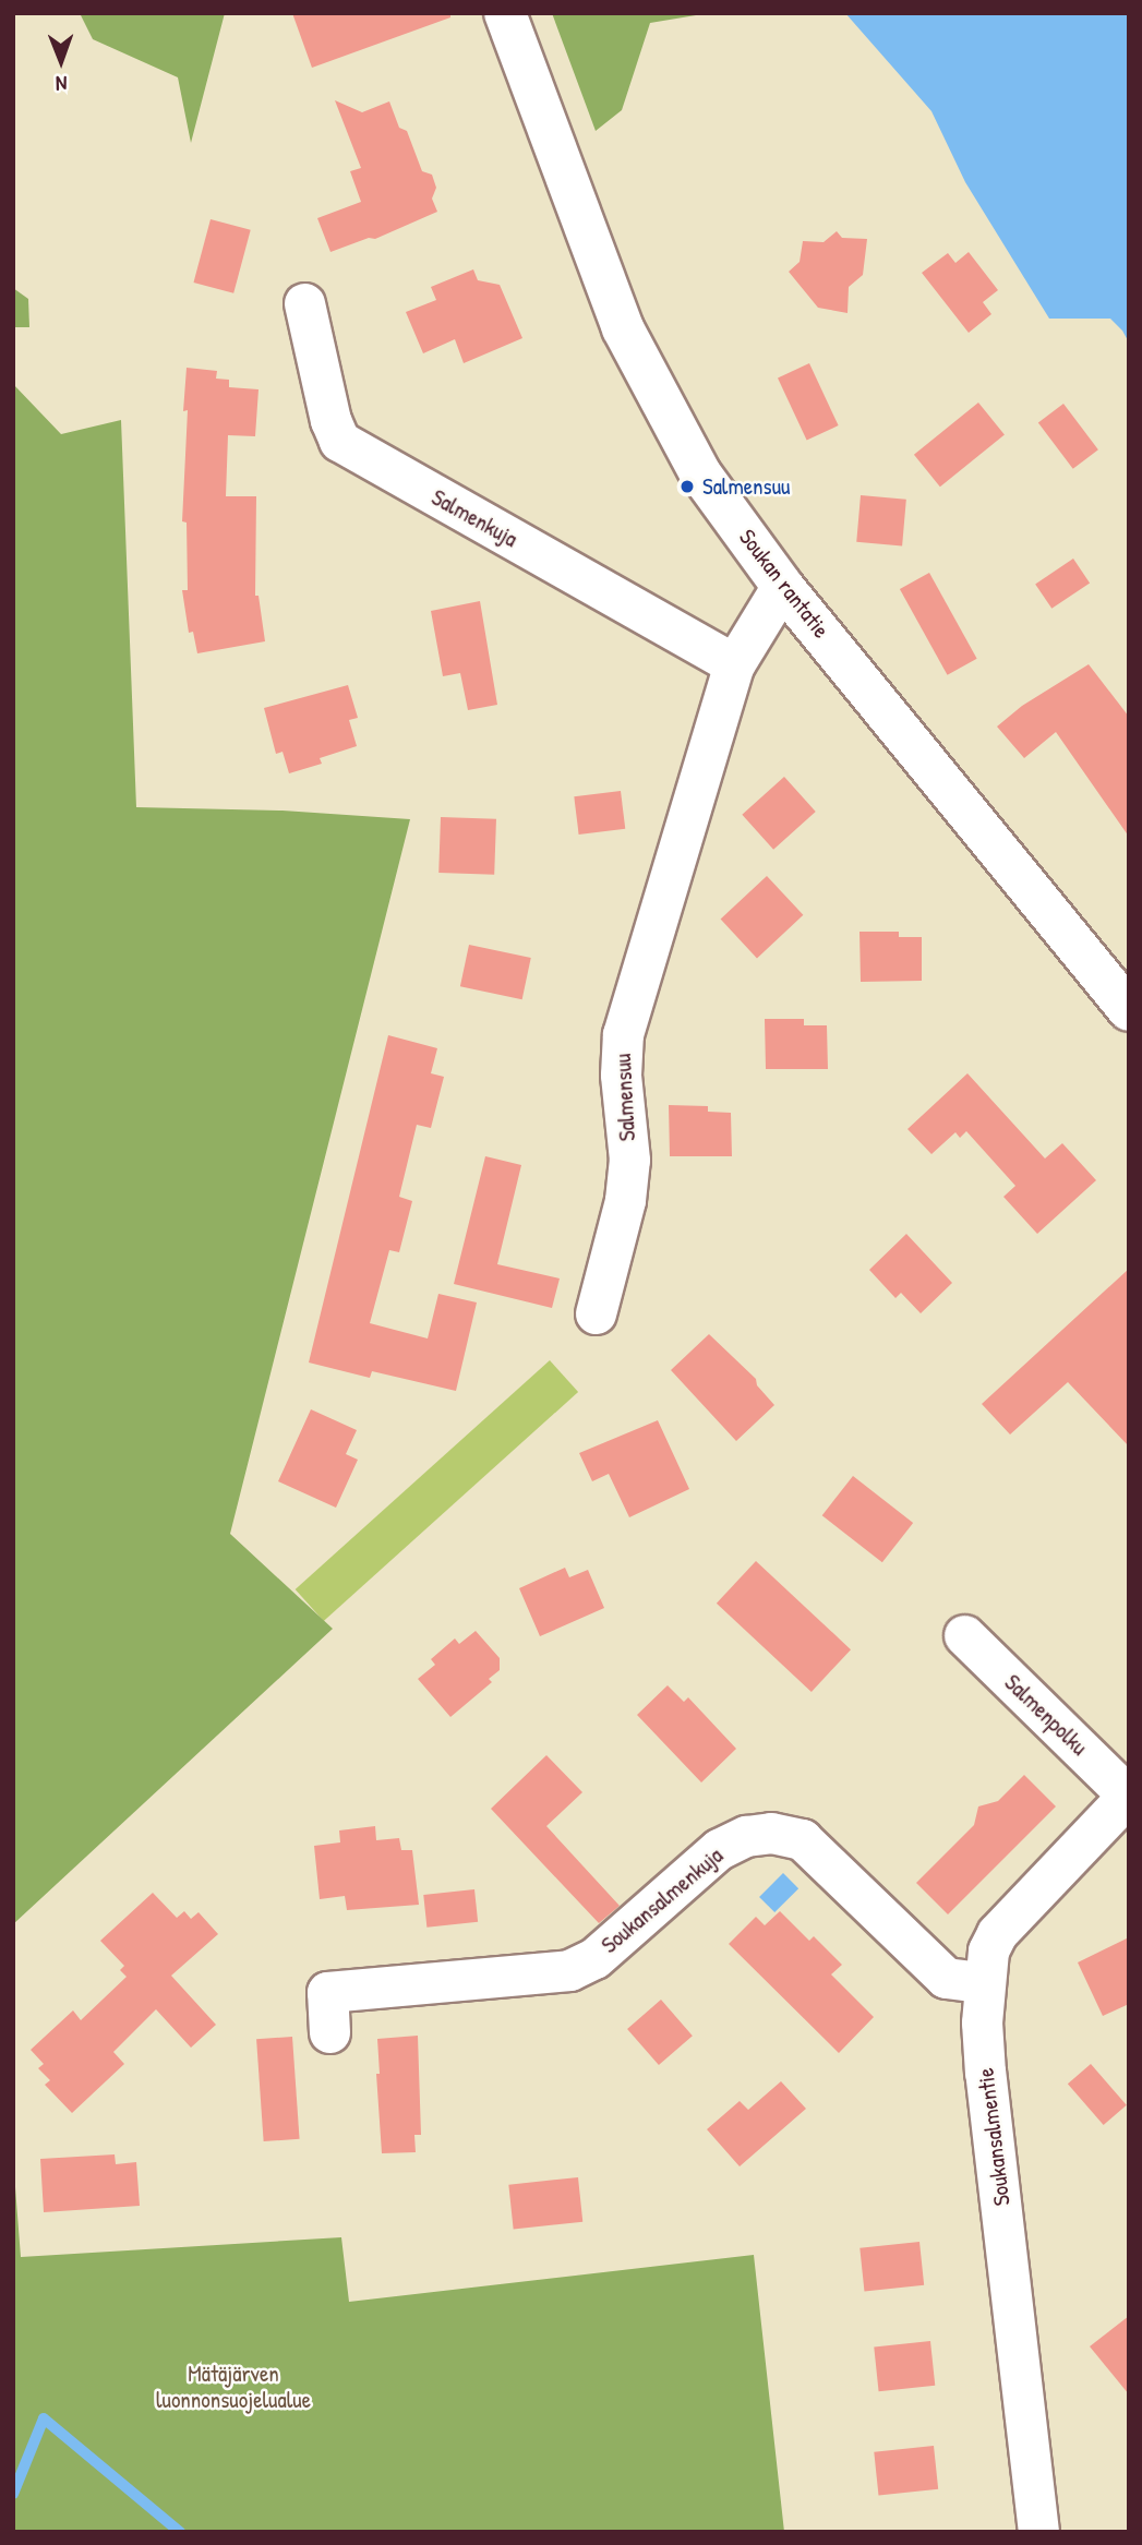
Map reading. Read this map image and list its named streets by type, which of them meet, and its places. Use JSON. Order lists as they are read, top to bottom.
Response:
{
  "streets": {
    "street": [
      "Salmenkuja",
      "Soukan rantatie",
      "Salmensuu",
      "Salmenpolku",
      "Soukansalmenkuja",
      "Soukansalmentie"
    ]
  },
  "crossings": [
    ["Salmenkuja", "Salmensuu"],
    ["Soukan rantatie", "Salmensuu"],
    ["Salmenpolku", "Soukansalmentie"],
    ["Soukansalmenkuja", "Soukansalmentie"]
  ],
  "parks": ["Mätäjärven luonnonsuojelualue"],
  "places": ["Salmensuu"],
  "north": "bottom"
}
